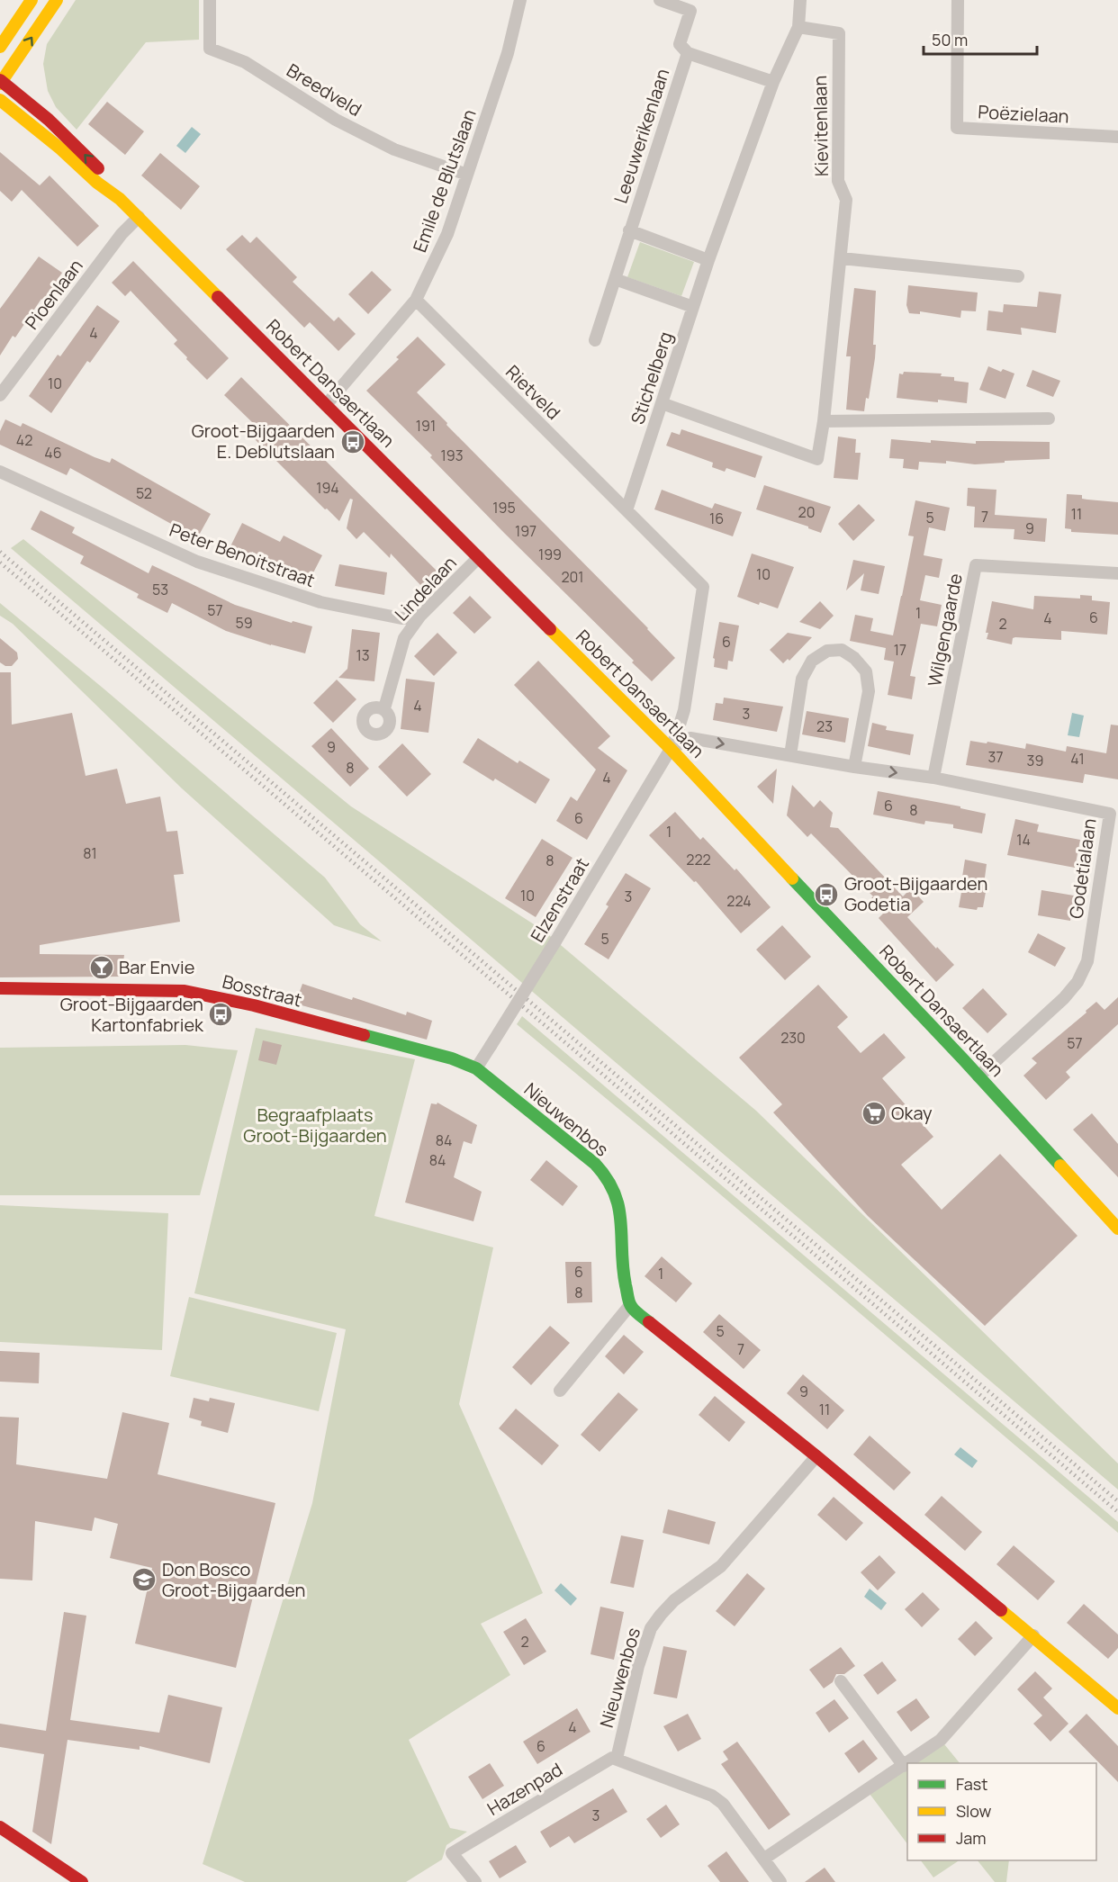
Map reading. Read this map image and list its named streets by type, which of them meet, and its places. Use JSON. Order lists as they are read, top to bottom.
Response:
{
  "streets": {
    "main road": ["Robert Dansaertlaan", "Bosstraat", "Nieuwenbos"],
    "street": [
      "Breedveld",
      "Poëzielaan",
      "Kievitenlaan",
      "Leeuwerikenlaan",
      "Emile de Blutslaan",
      "Pioenlaan",
      "Stichelberg",
      "Rietveld",
      "Peter Benoitstraat",
      "Lindelaan",
      "Wilgengaarde",
      "Godetialaan",
      "Elzenstraat",
      "Hazenpad"
    ]
  },
  "crossings": [
    ["Breedveld", "Emile de Blutslaan"],
    ["Kievitenlaan", "Stichelberg"],
    ["Leeuwerikenlaan", "Stichelberg"],
    ["Emile de Blutslaan", "Robert Dansaertlaan"],
    ["Emile de Blutslaan", "Rietveld"],
    ["Pioenlaan", "Robert Dansaertlaan"],
    ["Stichelberg", "Rietveld"],
    ["Robert Dansaertlaan", "Lindelaan"],
    ["Robert Dansaertlaan", "Godetialaan"],
    ["Robert Dansaertlaan", "Elzenstraat"],
    ["Peter Benoitstraat", "Lindelaan"],
    ["Wilgengaarde", "Godetialaan"],
    ["Godetialaan", "Elzenstraat"],
    ["Elzenstraat", "Bosstraat"],
    ["Elzenstraat", "Nieuwenbos"],
    ["Bosstraat", "Nieuwenbos"],
    ["Nieuwenbos", "Hazenpad"]
  ],
  "parks": ["Begraafplaats Groot-Bijgaarden"],
  "places": {
    "bus stop": ["Groot-Bijgaarden E. Deblutslaan", "Groot-Bijgaarden Godetia", "Groot-Bijgaarden Kartonfabriek"],
    "bar": ["Bar Envie"],
    "supermarket": ["Okay"],
    "school or university": ["Don Bosco Groot-Bijgaarden"]
  },
  "house_numbers": [
    "4",
    "10",
    "191",
    "42",
    "46",
    "193",
    "194",
    "52",
    "195",
    "20",
    "11",
    "7",
    "5",
    "16",
    "9",
    "197",
    "199",
    "10",
    "201",
    "53",
    "57",
    "1",
    "6",
    "4",
    "59",
    "2",
    "6",
    "17",
    "13",
    "4",
    "3",
    "23",
    "9",
    "37",
    "41",
    "39",
    "8",
    "4",
    "6",
    "8",
    "6",
    "1",
    "14",
    "81",
    "222",
    "8",
    "10",
    "3",
    "224",
    "5",
    "230",
    "57",
    "84",
    "84",
    "6",
    "1",
    "8",
    "5",
    "7",
    "9",
    "11",
    "2",
    "4",
    "6",
    "3"
  ],
  "legend": ["Fast", "Slow", "Jam"],
  "scale_bar": "50 m"
}
